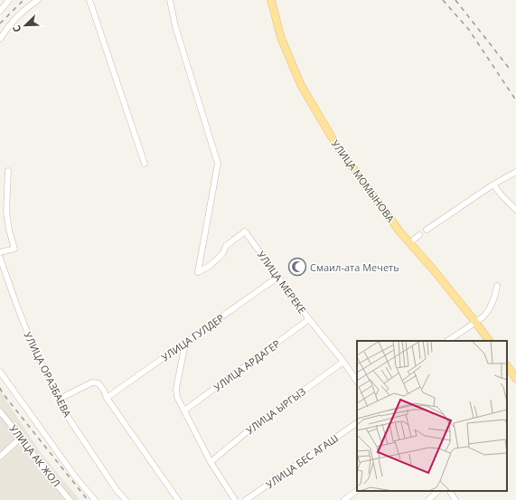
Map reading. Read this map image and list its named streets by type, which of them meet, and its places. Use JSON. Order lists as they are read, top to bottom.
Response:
{
  "streets": {
    "main road": ["УЛИЦА МОМЫНОВА"],
    "street": [
      "УЛИЦА МЕРЕКЕ",
      "УЛИЦА ГУЛДЕР",
      "УЛИЦА АРДАГЕР",
      "УЛИЦА ОРАЗБАЕВА",
      "УЛИЦА ЫРГЫЗ",
      "УЛИЦА АК ЖОЛ",
      "УЛИЦА БЕС АГАШ"
    ]
  },
  "crossings": [
    ["УЛИЦА МЕРЕКЕ", "УЛИЦА ГУЛДЕР"],
    ["УЛИЦА МЕРЕКЕ", "УЛИЦА АРДАГЕР"],
    ["УЛИЦА МЕРЕКЕ", "УЛИЦА ЫРГЫЗ"]
  ],
  "places": {
    "mosque": ["Смаил-ата Мечеть"]
  },
  "north": "bottom left"
}
